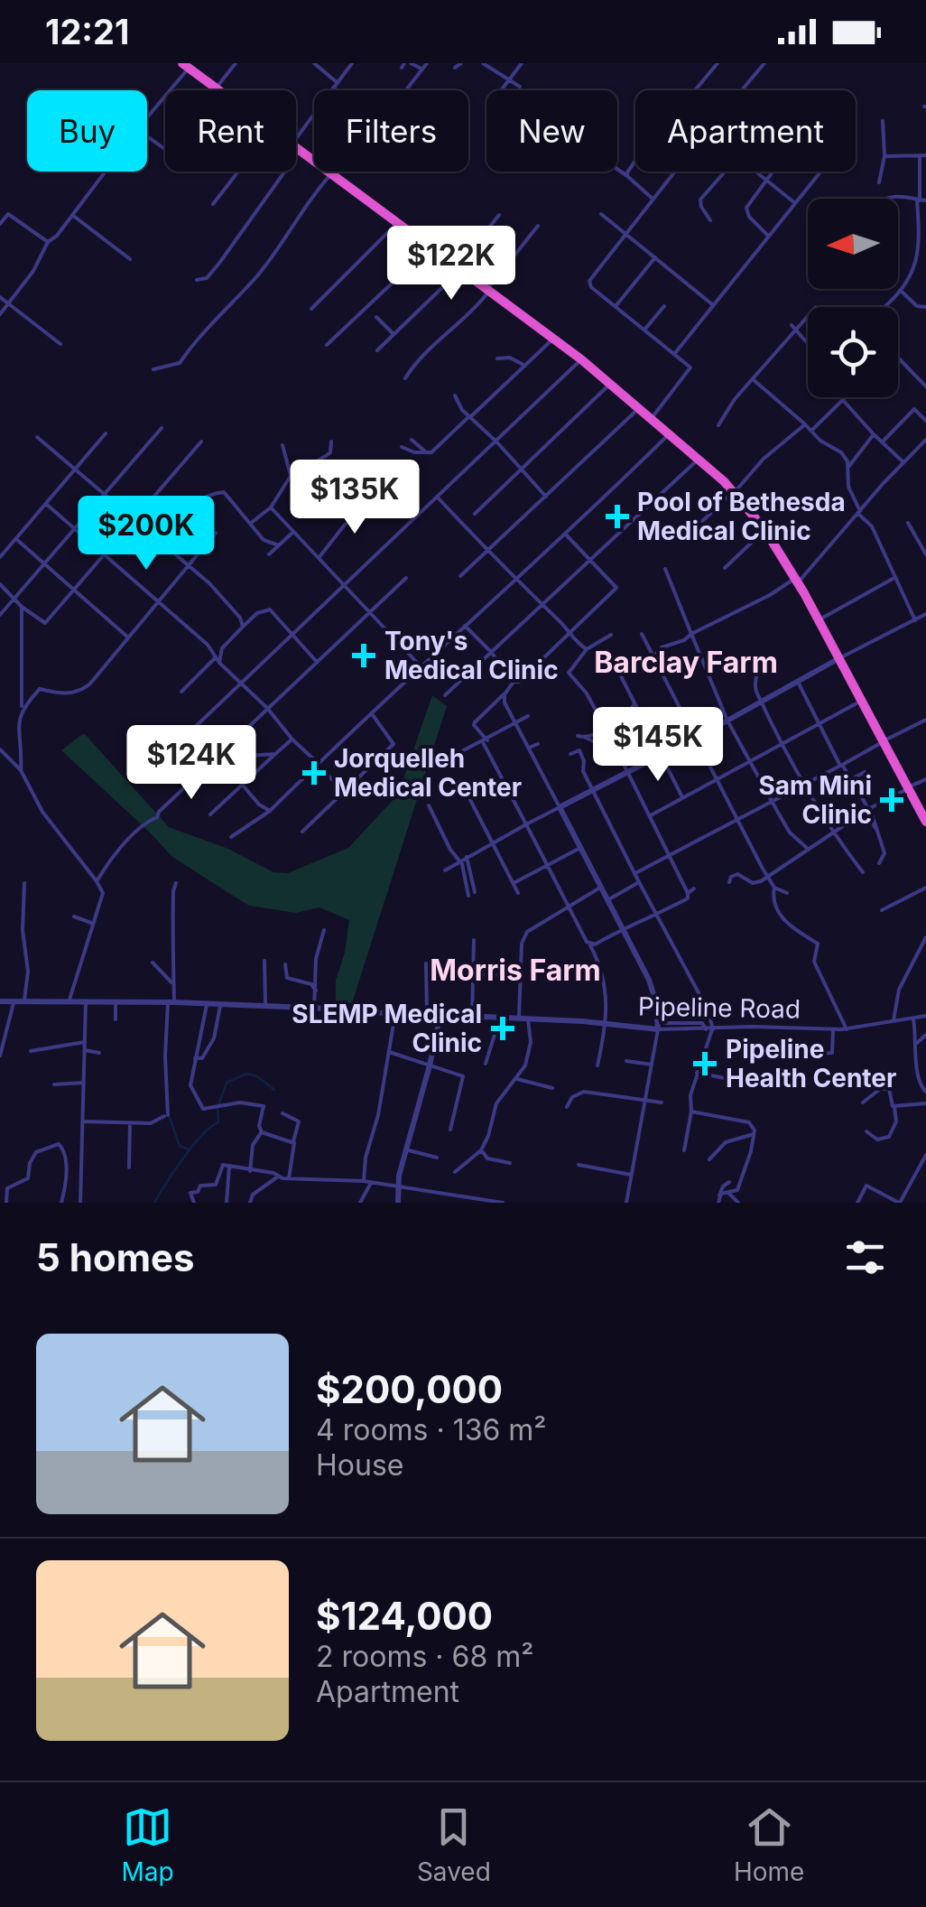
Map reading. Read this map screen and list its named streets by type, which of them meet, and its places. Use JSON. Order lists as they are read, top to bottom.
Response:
{
  "streets": {
    "street": ["Pipeline Road"]
  },
  "districts": ["Barclay Farm", "Morris Farm"],
  "places": {
    "health": [
      "Pool of Bethesda Medical Clinic",
      "Tony's Medical Clinic",
      "Jorquelleh Medical Center",
      "Sam Mini Clinic",
      "SLEMP Medical Clinic",
      "Pipeline Health Center"
    ]
  },
  "north": "left",
  "page": {
    "status": "12:21",
    "chip": [
      "Buy",
      "Rent",
      "Filters",
      "New",
      "Apartment"
    ],
    "price": [
      "$122K",
      "$135K",
      "$200K",
      "$145K",
      "$124K"
    ],
    "heading": "5 homes",
    "list": [
      {
        "name": "$200,000",
        "note": "4 rooms · 136 m² · House"
      },
      {
        "name": "$124,000",
        "note": "2 rooms · 68 m² · Apartment"
      }
    ],
    "tabs": ["Map", "Saved", "Home"]
  }
}
